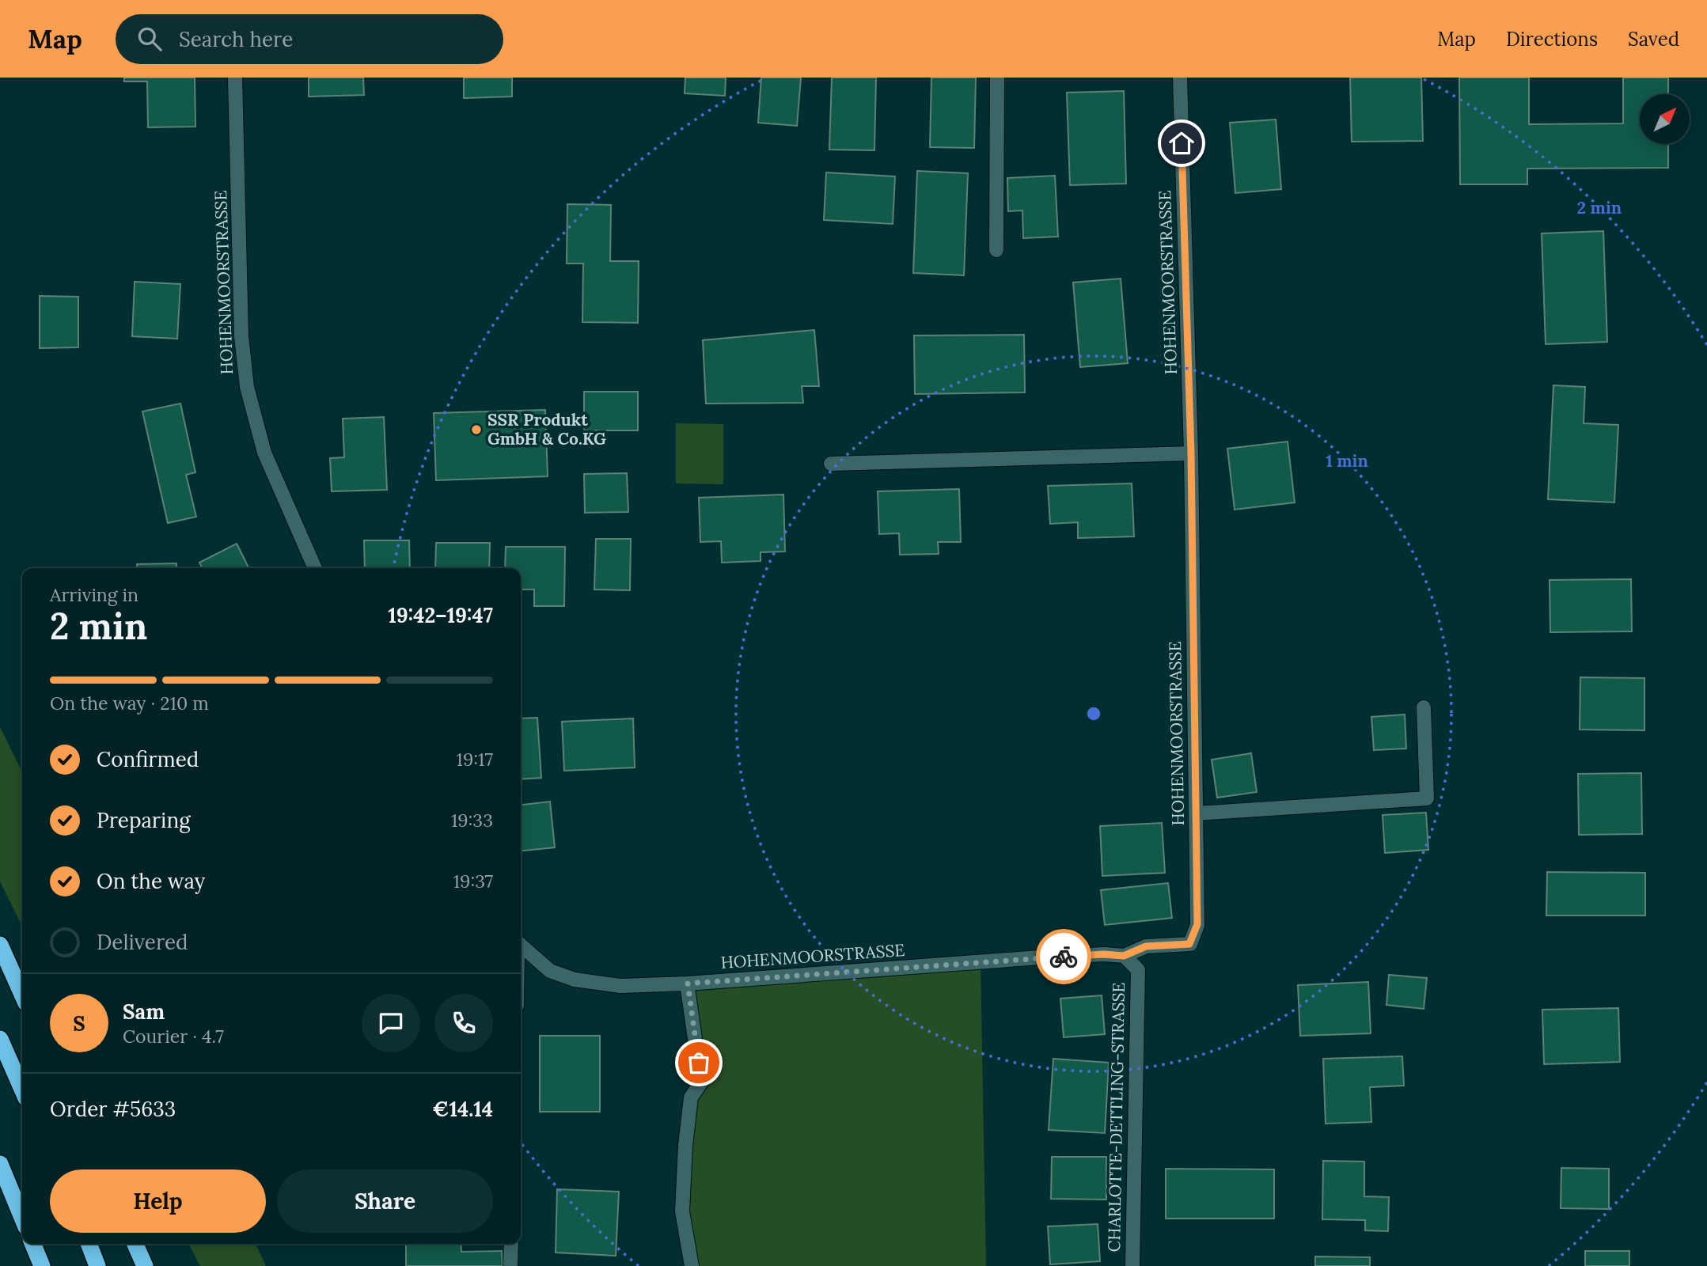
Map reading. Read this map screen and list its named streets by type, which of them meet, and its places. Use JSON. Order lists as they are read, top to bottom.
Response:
{
  "streets": {
    "street": ["HOHENMOORSTRASSE", "CHARLOTTE-DETTLING-STRASSE"]
  },
  "crossings": [
    ["HOHENMOORSTRASSE", "CHARLOTTE-DETTLING-STRASSE"]
  ],
  "places": ["SSR Produkt GmbH & Co.KG"],
  "north": "top right",
  "page": {
    "header": "Map",
    "search": "Search here",
    "nav": ["Map", "Directions", "Saved"],
    "heading": ["2 min", "Arriving in", "19:42–19:47"],
    "panel": [
      "Sam",
      "Courier · 4.7",
      "Order #5633",
      "€14.14"
    ],
    "bar": "On the way · 210 m",
    "list": [
      ["Confirmed", "19:17"],
      ["Preparing", "19:33"],
      ["On the way", "19:37"],
      "Delivered"
    ],
    "round": "S",
    "buttons": ["Help", "Share"]
  },
  "rings": ["2 min", "1 min"]
}
